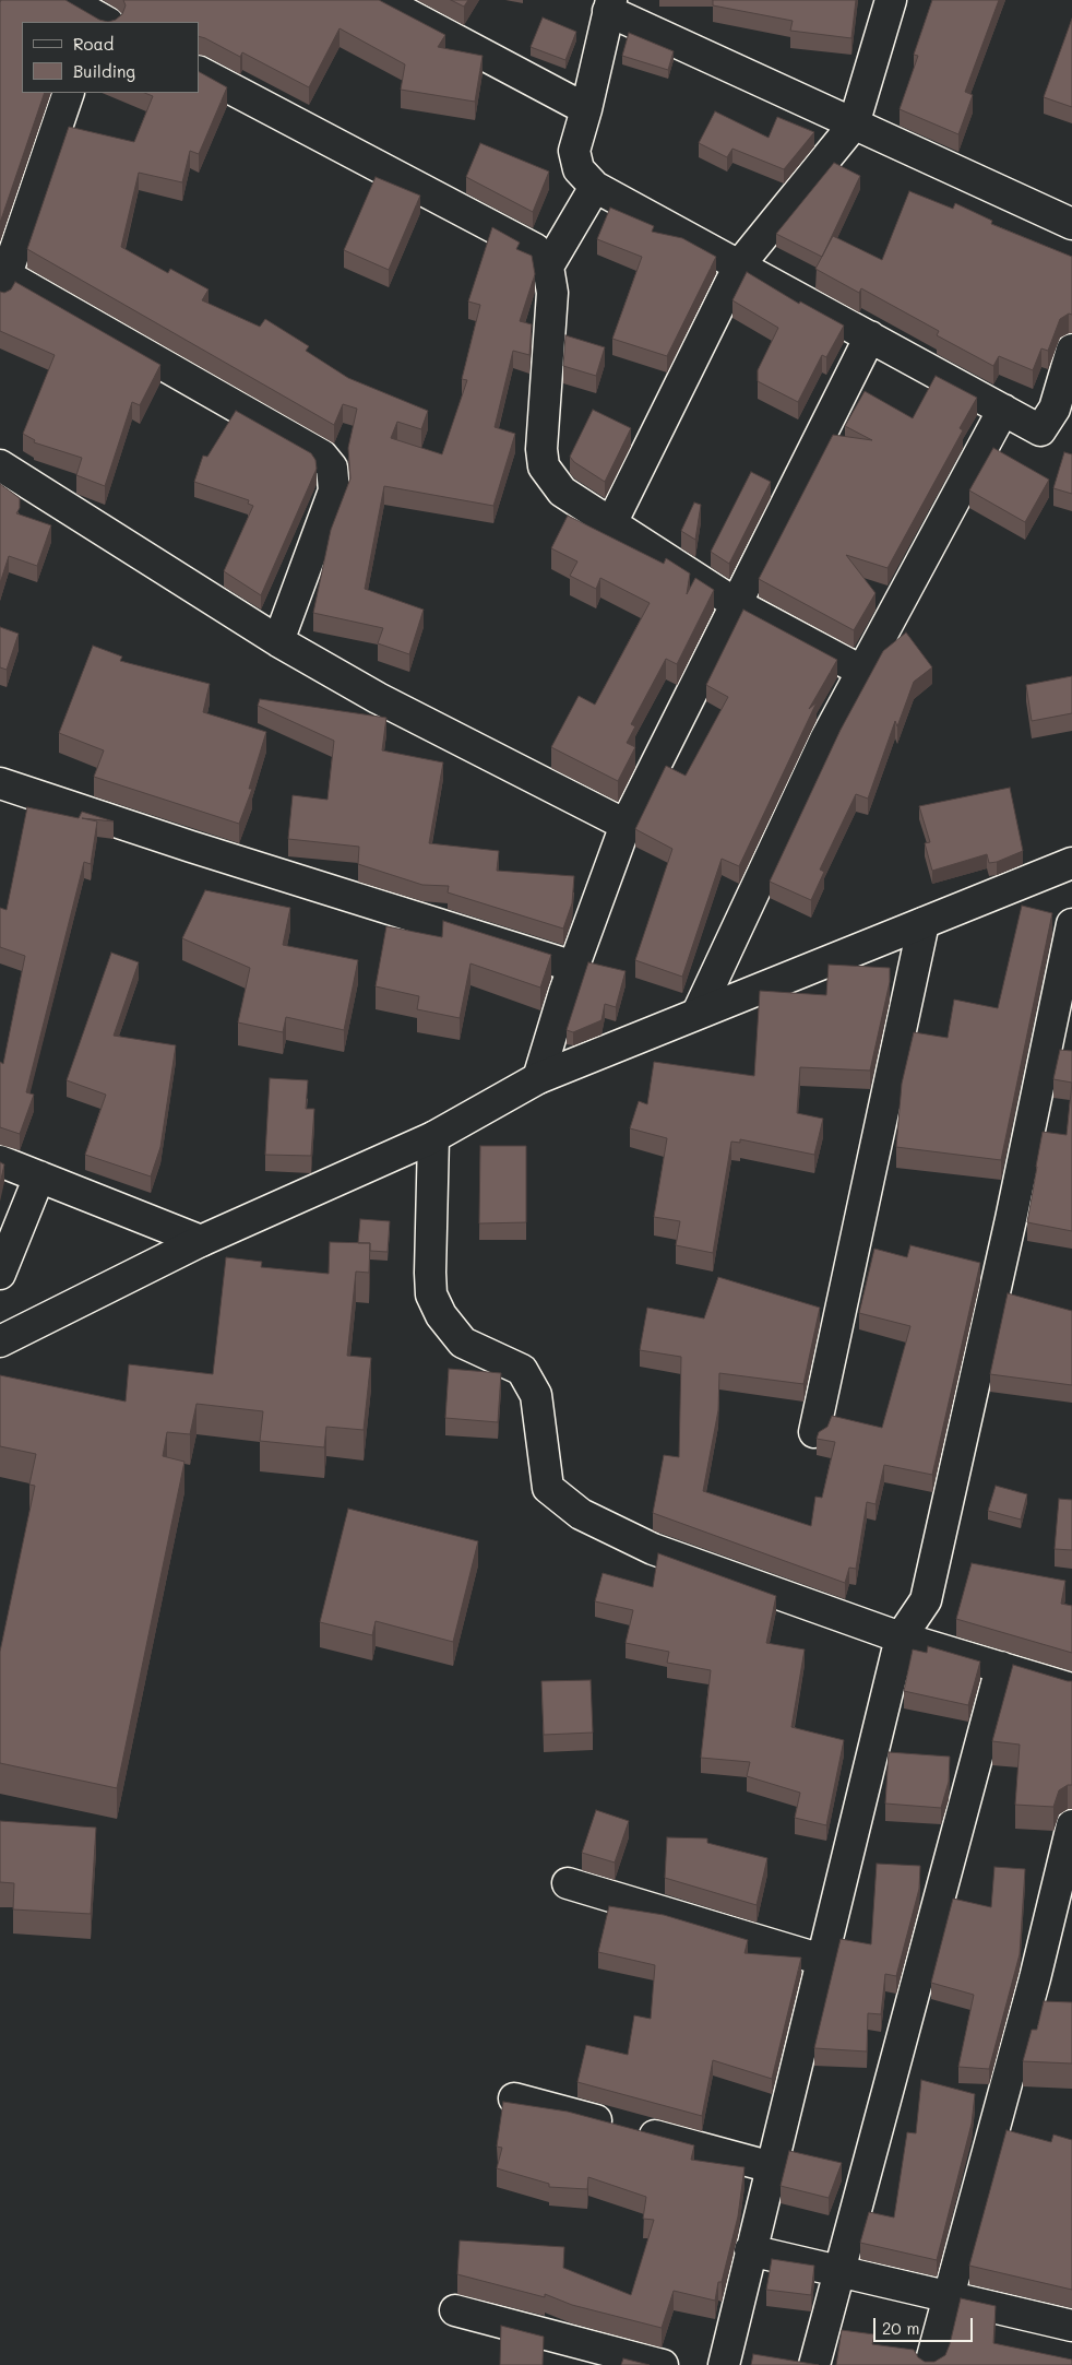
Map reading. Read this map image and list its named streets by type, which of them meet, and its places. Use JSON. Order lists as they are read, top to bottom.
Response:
{
  "legend": ["Road", "Building"],
  "scale_bar": "20 m"
}
